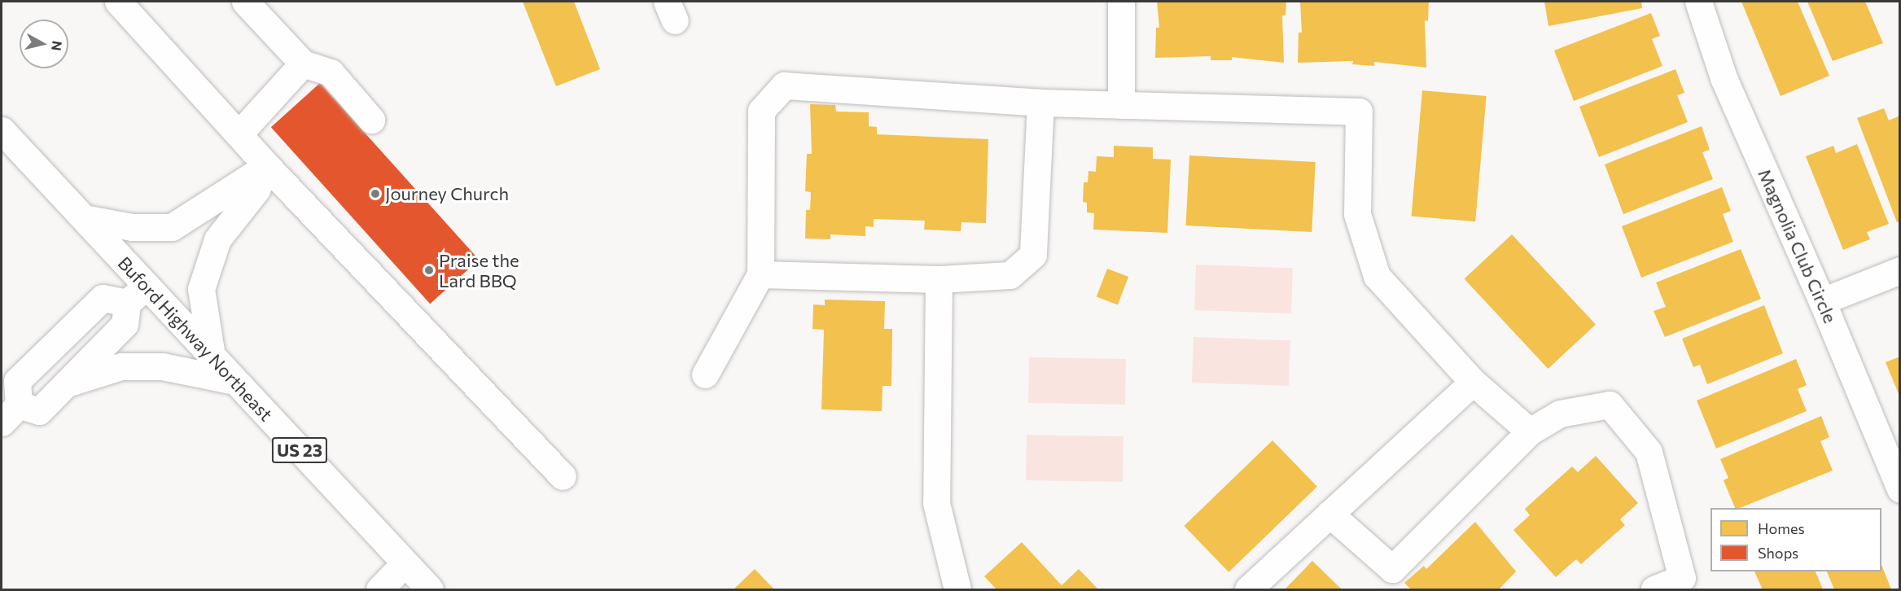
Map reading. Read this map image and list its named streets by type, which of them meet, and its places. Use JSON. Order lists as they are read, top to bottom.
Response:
{
  "streets": {
    "street": ["Magnolia Club Circle", "Buford Highway Northeast", "US 23"]
  },
  "places": ["Journey Church", "Praise the Lard BBQ"],
  "legend": ["Homes", "Shops"],
  "north": "right"
}
